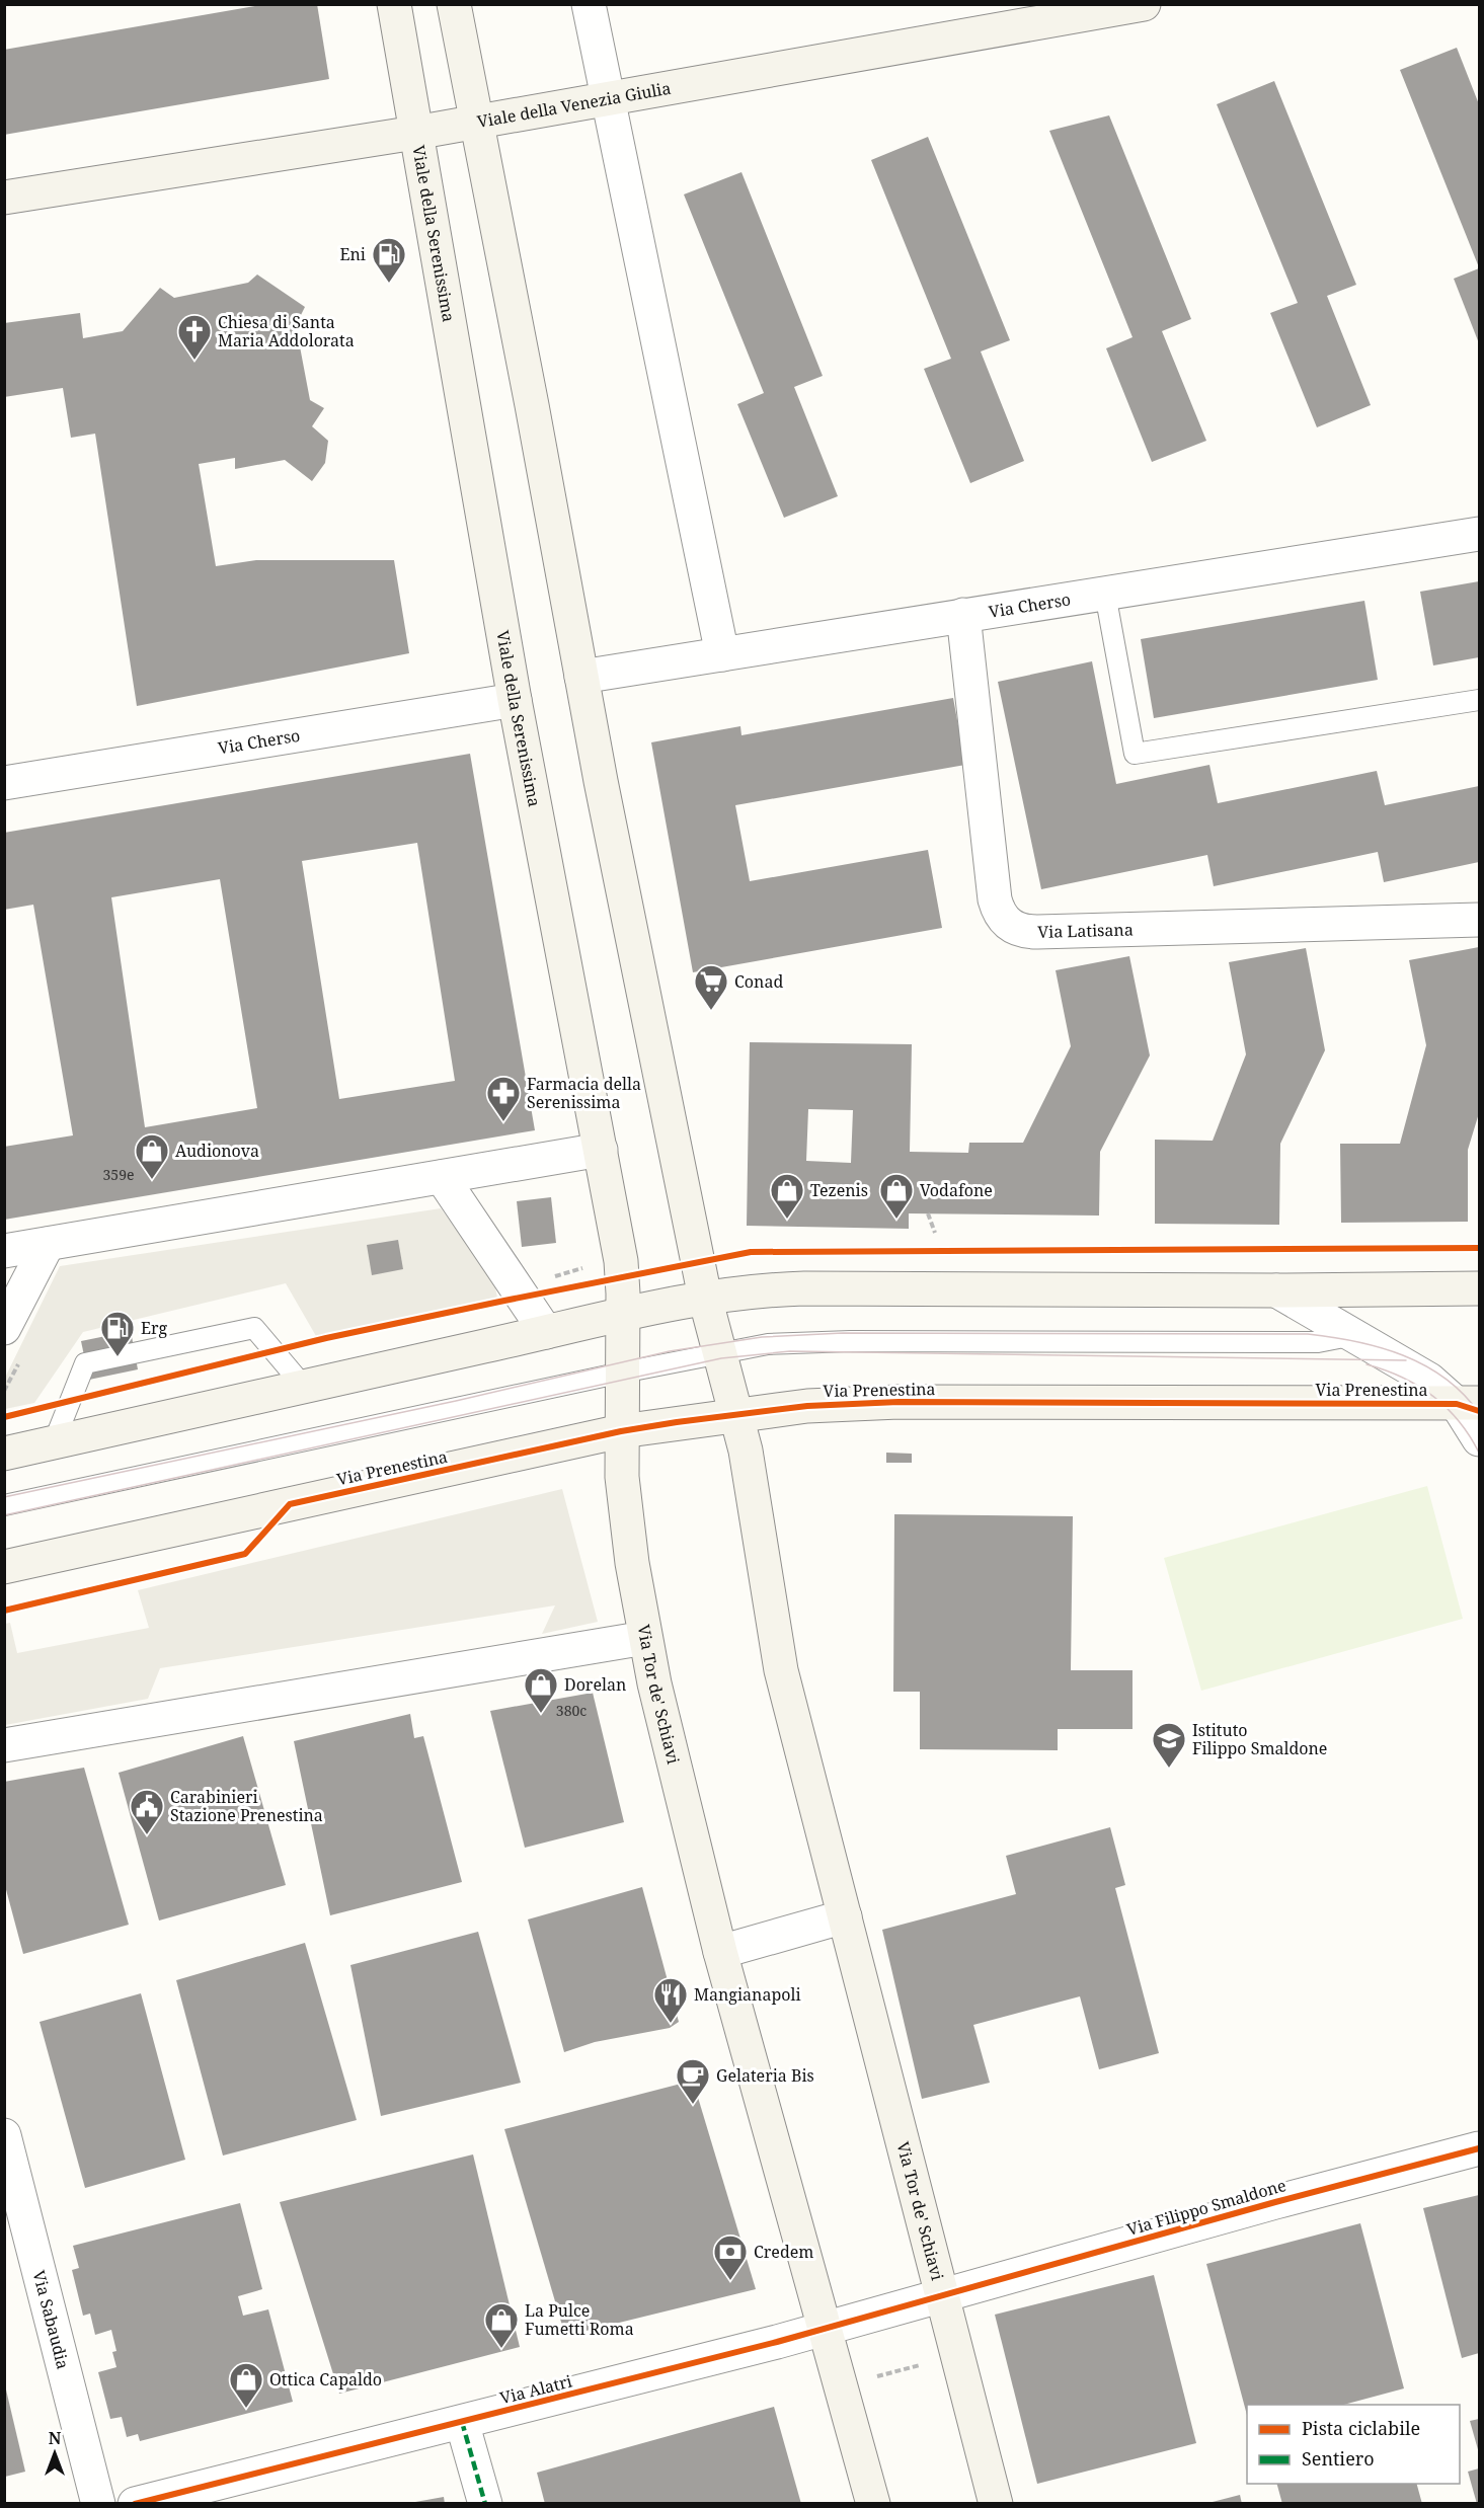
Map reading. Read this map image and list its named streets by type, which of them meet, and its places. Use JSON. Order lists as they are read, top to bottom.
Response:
{
  "streets": {
    "main road": [
      "Viale della Venezia Giulia",
      "Viale della Serenissima",
      "Via Prenestina",
      "Via Tor de' Schiavi"
    ],
    "street": [
      "Via Cherso",
      "Via Latisana",
      "Via Filippo Smaldone",
      "Via Sabaudia",
      "Via Alatri"
    ]
  },
  "crossings": [
    ["Viale della Venezia Giulia", "Viale della Serenissima"],
    ["Viale della Serenissima", "Via Cherso"],
    ["Viale della Serenissima", "Via Prenestina"],
    ["Viale della Serenissima", "Via Tor de' Schiavi"],
    ["Via Cherso", "Via Latisana"],
    ["Via Prenestina", "Via Tor de' Schiavi"],
    ["Via Tor de' Schiavi", "Via Filippo Smaldone"],
    ["Via Tor de' Schiavi", "Via Alatri"],
    ["Via Filippo Smaldone", "Via Alatri"]
  ],
  "places": {
    "fuel station": ["Eni", "Erg"],
    "church": ["Chiesa di Santa Maria Addolorata"],
    "supermarket": ["Conad"],
    "pharmacy": ["Farmacia della Serenissima"],
    "shop": [
      "Audionova",
      "Tezenis",
      "Vodafone",
      "Dorelan",
      "La Pulce Fumetti Roma",
      "Ottica Capaldo"
    ],
    "school or university": ["Istituto Filippo Smaldone"],
    "public building": ["Carabinieri Stazione Prenestina"],
    "restaurant": ["Mangianapoli"],
    "cafe": ["Gelateria Bis"],
    "bank": ["Credem"]
  },
  "house_numbers": ["359e", "380c"],
  "legend": ["Pista ciclabile", "Sentiero"],
  "north": "top"
}
